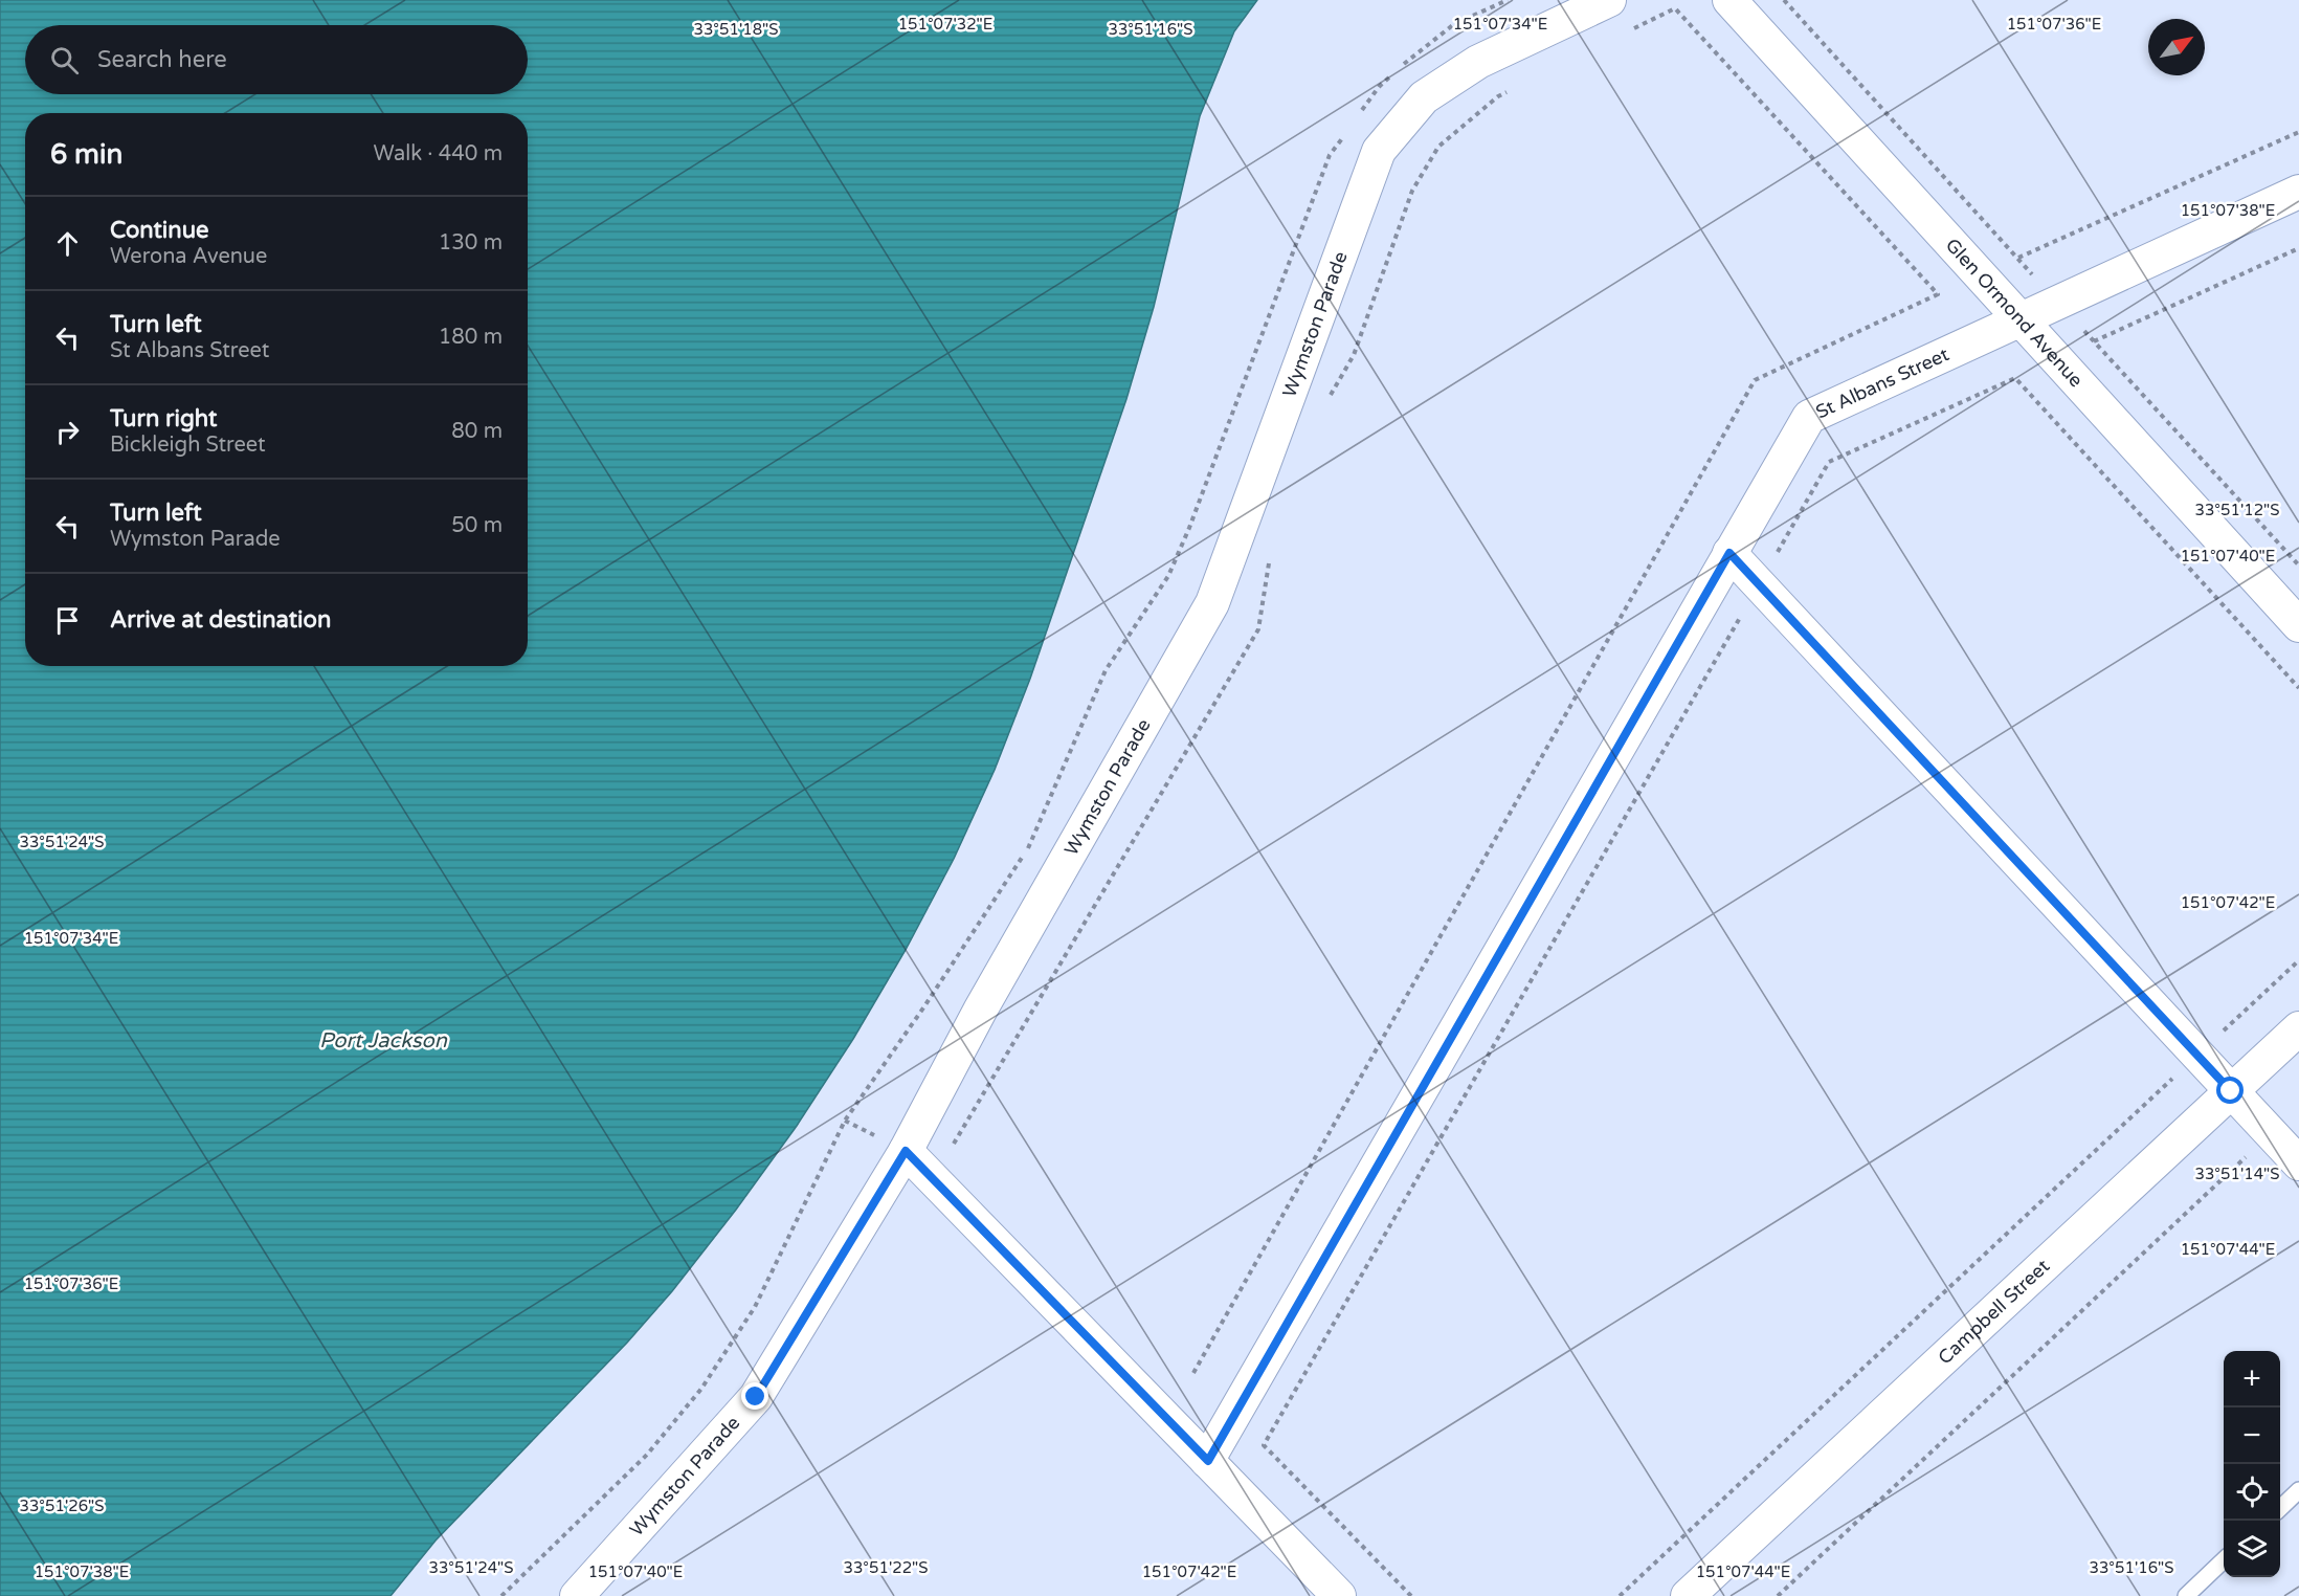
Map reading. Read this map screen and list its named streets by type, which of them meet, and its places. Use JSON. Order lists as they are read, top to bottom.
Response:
{
  "streets": {
    "street": [
      "Glen Ormond Avenue",
      "Wymston Parade",
      "St Albans Street",
      "Campbell Street"
    ]
  },
  "crossings": [
    ["Glen Ormond Avenue", "St Albans Street"]
  ],
  "water": ["Port Jackson"],
  "north": "top right",
  "page": {
    "search": "Search here",
    "heading": ["6 min", "Walk · 440 m"],
    "list": [
      ["Continue", "Werona Avenue", "130 m"],
      ["Turn left", "St Albans Street", "180 m"],
      ["Turn right", "Bickleigh Street", "80 m"],
      ["Turn left", "Wymston Parade", "50 m"],
      "Arrive at destination"
    ],
    "map_buttons": ["+", "−"]
  },
  "coordinates": [
    "151°07'32\"E",
    "151°07'34\"E",
    "151°07'36\"E",
    "33°51'18\"S",
    "33°51'16\"S",
    "151°07'38\"E",
    "33°51'12\"S",
    "151°07'40\"E",
    "33°51'24\"S",
    "151°07'42\"E",
    "33°51'14\"S",
    "151°07'44\"E",
    "33°51'26\"S",
    "33°51'22\"S"
  ]
}
